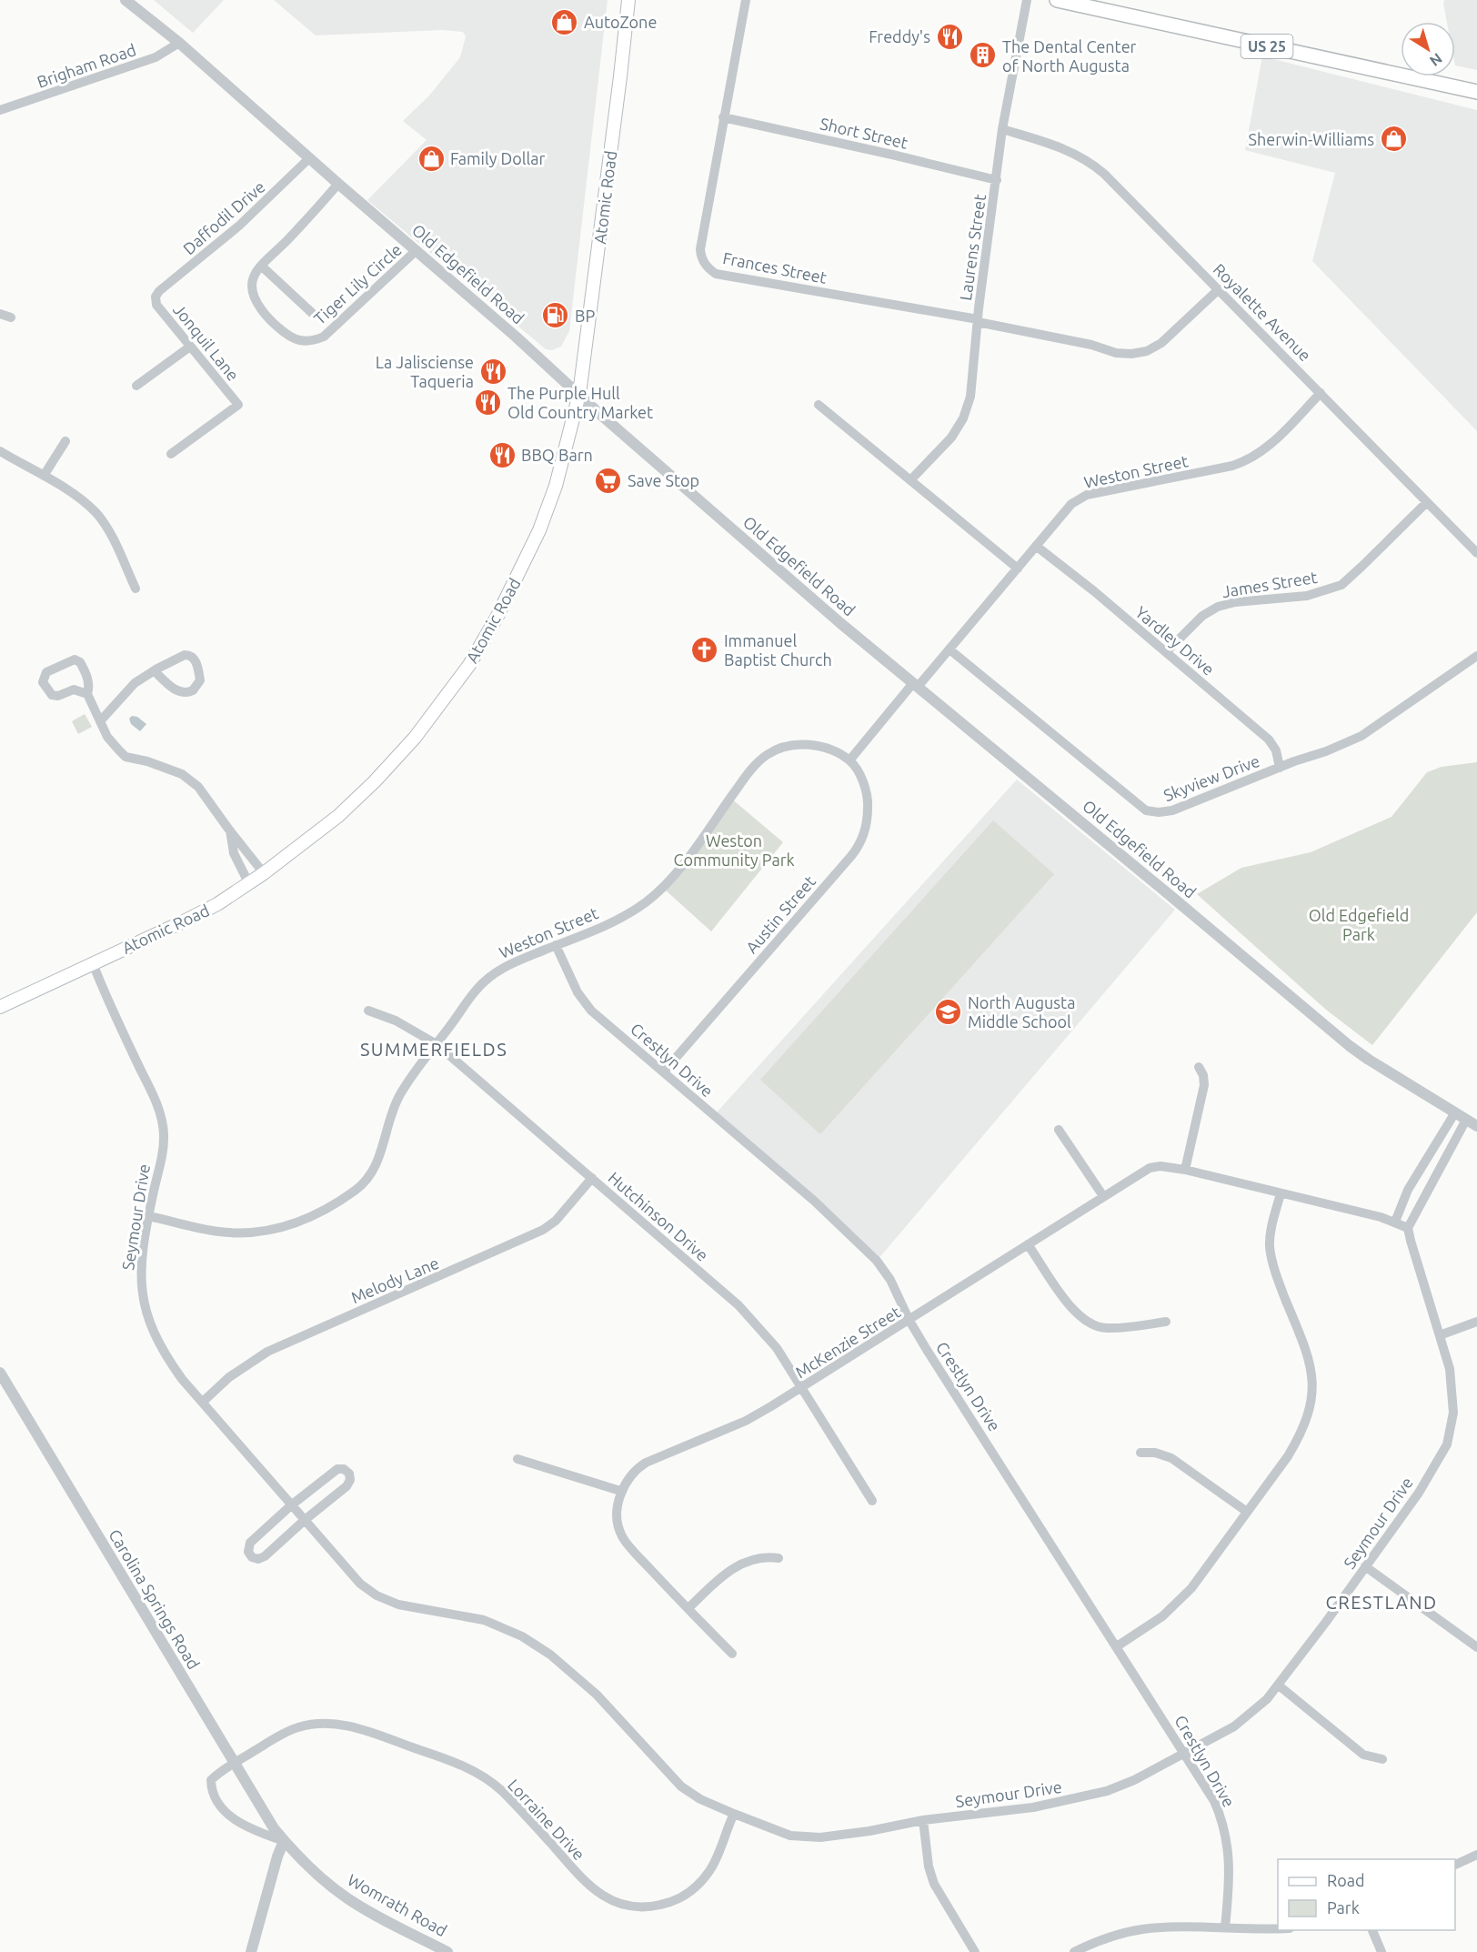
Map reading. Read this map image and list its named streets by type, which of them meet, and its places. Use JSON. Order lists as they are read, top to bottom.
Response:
{
  "streets": {
    "main road": ["US 25", "Atomic Road"],
    "street": [
      "Brigham Road",
      "Short Street",
      "Daffodil Drive",
      "Laurens Street",
      "Frances Street",
      "Old Edgefield Road",
      "Tiger Lily Circle",
      "Royalette Avenue",
      "Jonquil Lane",
      "Weston Street",
      "James Street",
      "Yardley Drive",
      "Skyview Drive",
      "Austin Street",
      "Crestlyn Drive",
      "Hutchinson Drive",
      "Seymour Drive",
      "Melody Lane",
      "McKenzie Street",
      "Carolina Springs Road",
      "Lorraine Drive",
      "Womrath Road"
    ]
  },
  "crossings": [
    ["Brigham Road", "Old Edgefield Road"],
    ["Short Street", "Laurens Street"],
    ["Short Street", "Frances Street"],
    ["Atomic Road", "Old Edgefield Road"],
    ["Atomic Road", "Seymour Drive"],
    ["Daffodil Drive", "Old Edgefield Road"],
    ["Daffodil Drive", "Jonquil Lane"],
    ["Laurens Street", "Frances Street"],
    ["Laurens Street", "Royalette Avenue"],
    ["Frances Street", "Royalette Avenue"],
    ["Old Edgefield Road", "Tiger Lily Circle"],
    ["Old Edgefield Road", "Weston Street"],
    ["Royalette Avenue", "Weston Street"],
    ["Royalette Avenue", "James Street"],
    ["Weston Street", "Yardley Drive"],
    ["Weston Street", "Skyview Drive"],
    ["Weston Street", "Austin Street"],
    ["Weston Street", "Crestlyn Drive"],
    ["Weston Street", "Hutchinson Drive"],
    ["Weston Street", "Seymour Drive"],
    ["James Street", "Yardley Drive"],
    ["Yardley Drive", "Skyview Drive"],
    ["Austin Street", "Crestlyn Drive"],
    ["Crestlyn Drive", "Seymour Drive"],
    ["Crestlyn Drive", "McKenzie Street"],
    ["Hutchinson Drive", "Melody Lane"],
    ["Hutchinson Drive", "McKenzie Street"],
    ["Seymour Drive", "Melody Lane"],
    ["Seymour Drive", "Lorraine Drive"],
    ["Carolina Springs Road", "Lorraine Drive"],
    ["Carolina Springs Road", "Womrath Road"],
    ["Lorraine Drive", "Womrath Road"]
  ],
  "districts": ["SUMMERFIELDS", "CRESTLAND"],
  "parks": ["Weston Community Park", "Old Edgefield Park"],
  "places": {
    "shop": ["AutoZone", "Sherwin-Williams", "Family Dollar"],
    "restaurant": [
      "Freddy's",
      "La Jalisciense Taqueria",
      "The Purple Hull Old Country Market",
      "BBQ Barn"
    ],
    "building": ["The Dental Center of North Augusta"],
    "fuel station": ["BP"],
    "supermarket": ["Save Stop"],
    "church": ["Immanuel Baptist Church"],
    "school or university": ["North Augusta Middle School"]
  },
  "legend": ["Road", "Park"],
  "north": "bottom right"
}
